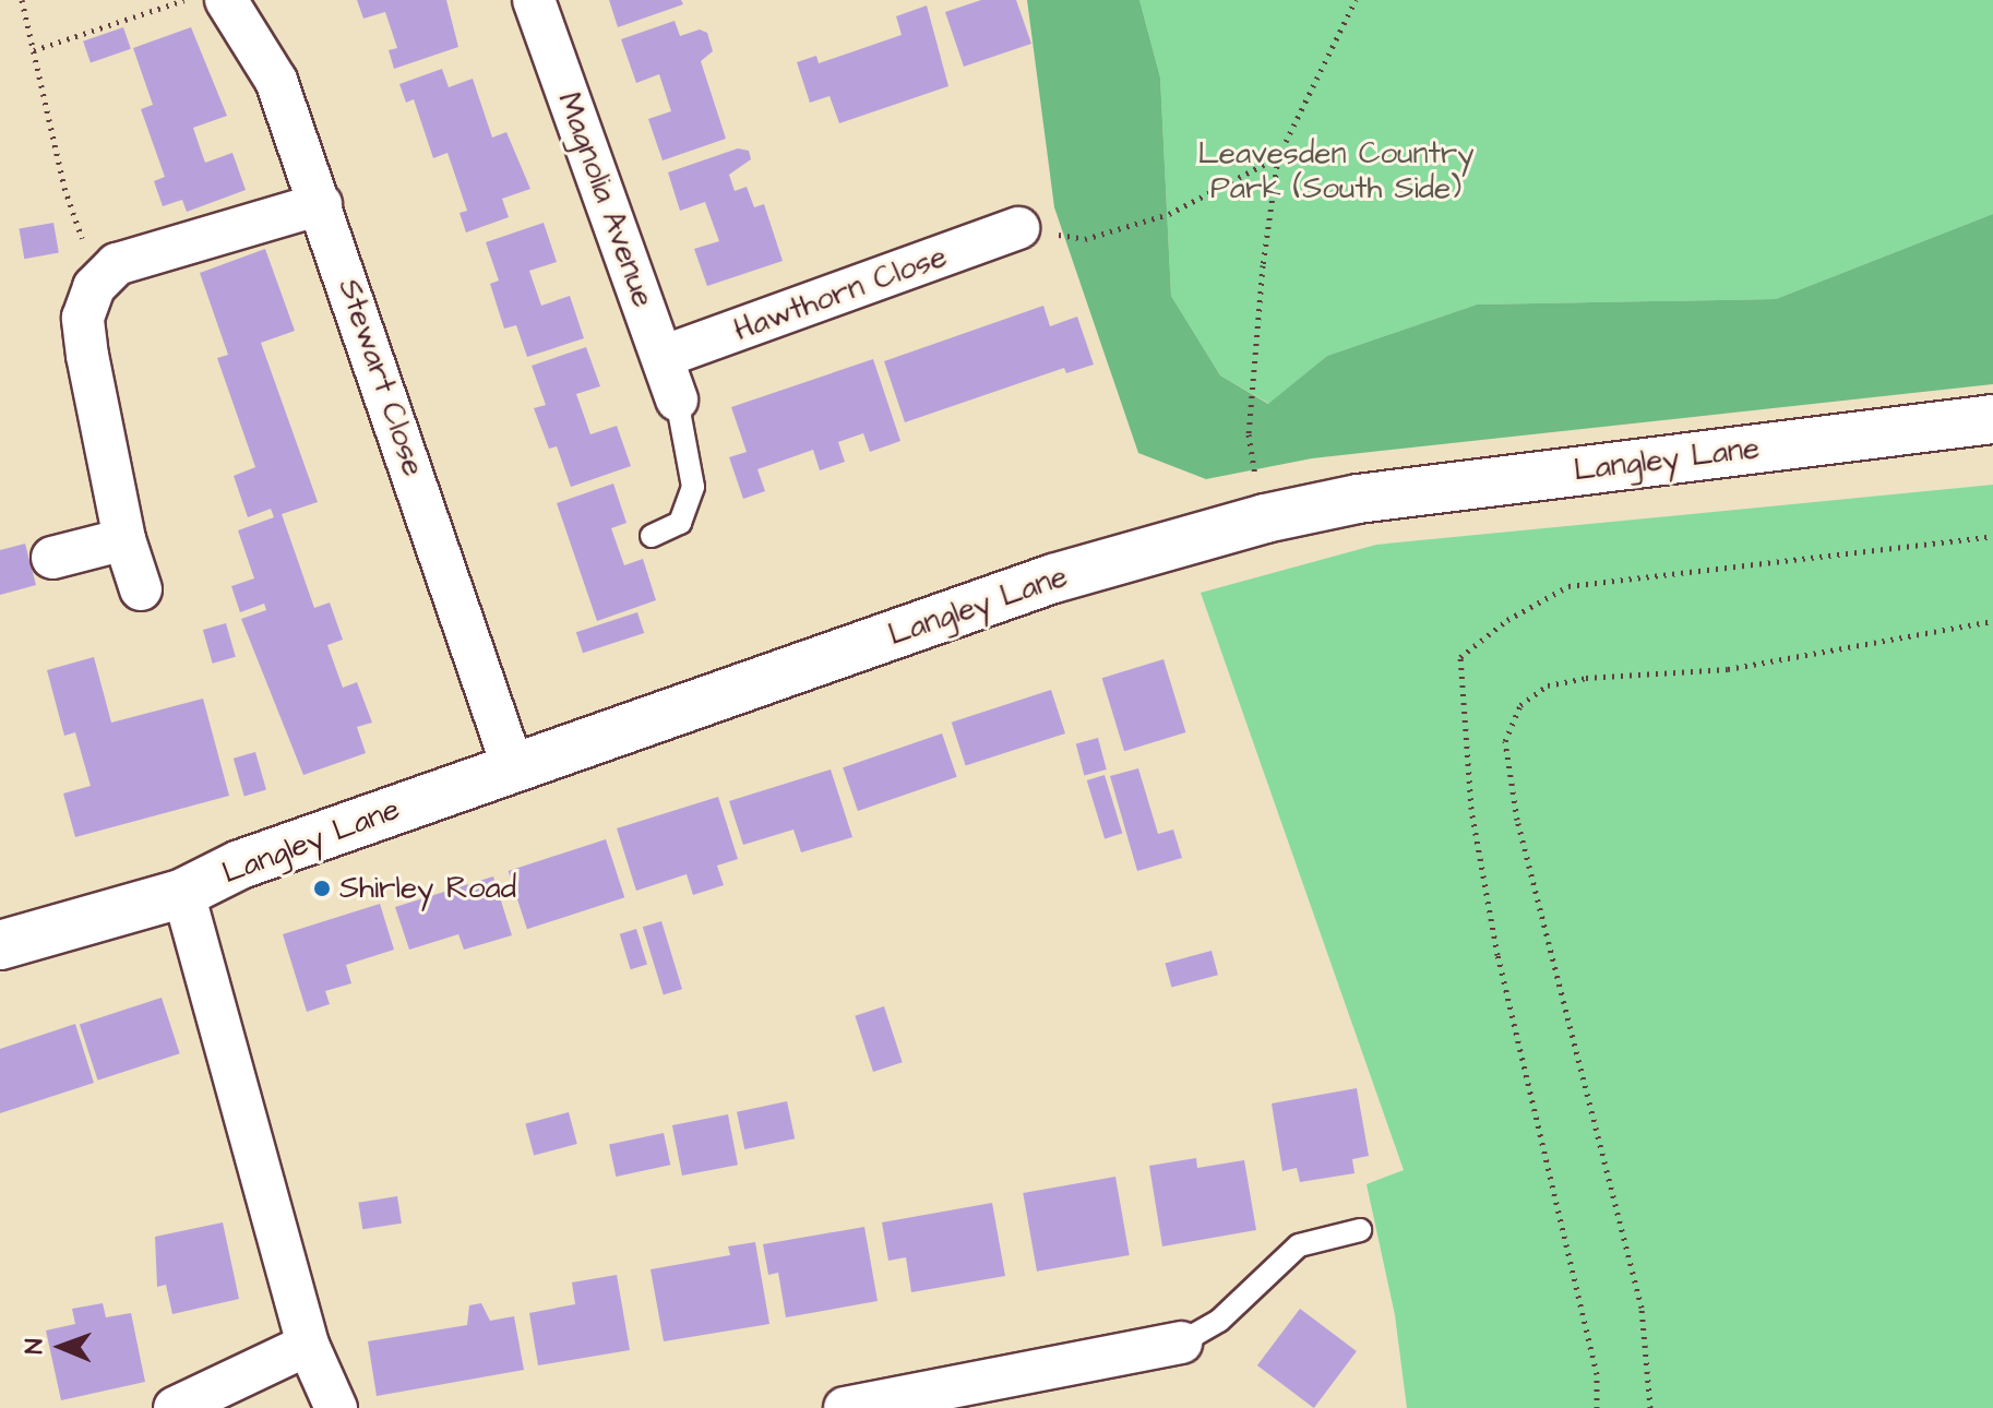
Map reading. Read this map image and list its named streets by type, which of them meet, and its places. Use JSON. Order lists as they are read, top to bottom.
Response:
{
  "streets": {
    "street": [
      "Magnolia Avenue",
      "Hawthorn Close",
      "Stewart Close",
      "Langley Lane"
    ]
  },
  "crossings": [
    ["Magnolia Avenue", "Hawthorn Close"],
    ["Stewart Close", "Langley Lane"]
  ],
  "parks": ["Leavesden Country Park (South Side)"],
  "places": ["Shirley Road"],
  "north": "left"
}
